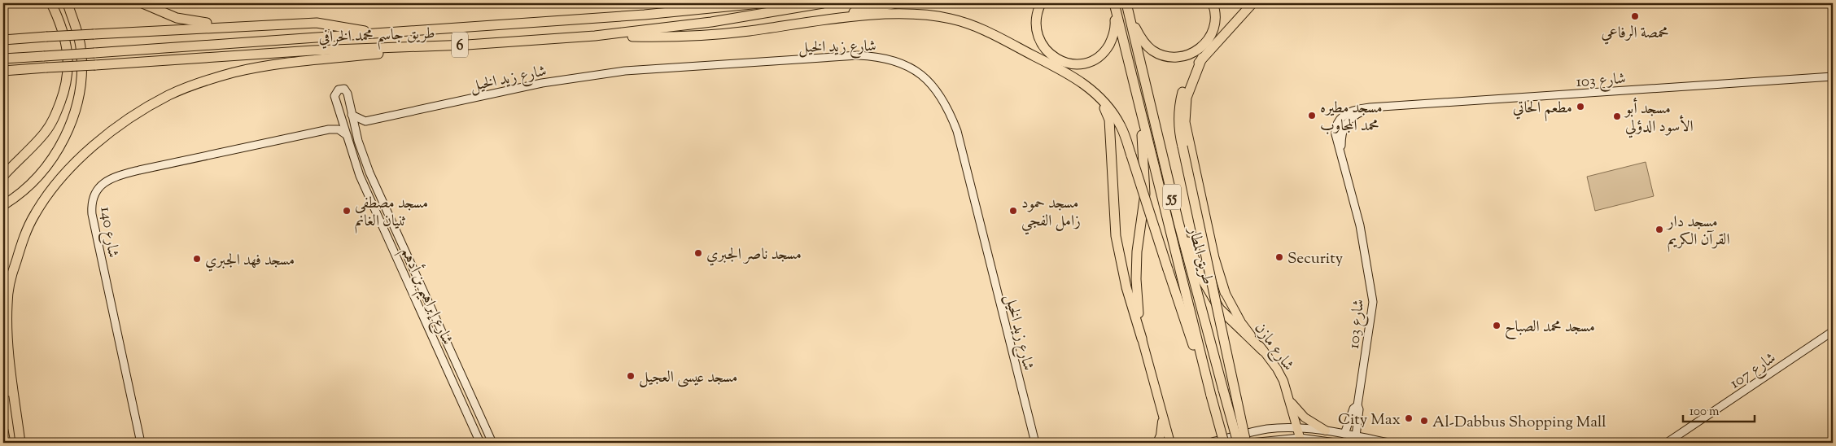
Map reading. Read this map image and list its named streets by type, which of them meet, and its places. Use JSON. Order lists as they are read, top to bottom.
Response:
{
  "streets": {
    "highway": [
      "طريق جاسم محمد الخرافي",
      "6",
      "55",
      "طريق المطار"
    ],
    "main road": ["شارع مازن"],
    "street": [
      "شارع زيد الخيل",
      "شارع 103",
      "شارع 140",
      "شارع إبراهيم بن أدهم",
      "شارع 107"
    ]
  },
  "crossings": [
    ["شارع 140", "شارع إبراهيم بن أدهم"]
  ],
  "places": [
    "محمصة الرفاعي",
    "مطعم الحاتي",
    "مسجد مطيره محمد المجاوب",
    "مسجد أبو الأسود الدؤلي",
    "مسجد مصطفى ثنيان الغانم",
    "مسجد حمود زامل الفجي",
    "مسجد دار القرآن الكريم",
    "مسجد ناصر الجبري",
    "Security",
    "مسجد فهد الجبري",
    "مسجد محمد الصباح",
    "مسجد عيسى العجيل",
    "City Max",
    "Al-Dabbus Shopping Mall"
  ],
  "scale_bar": "100 m"
}
